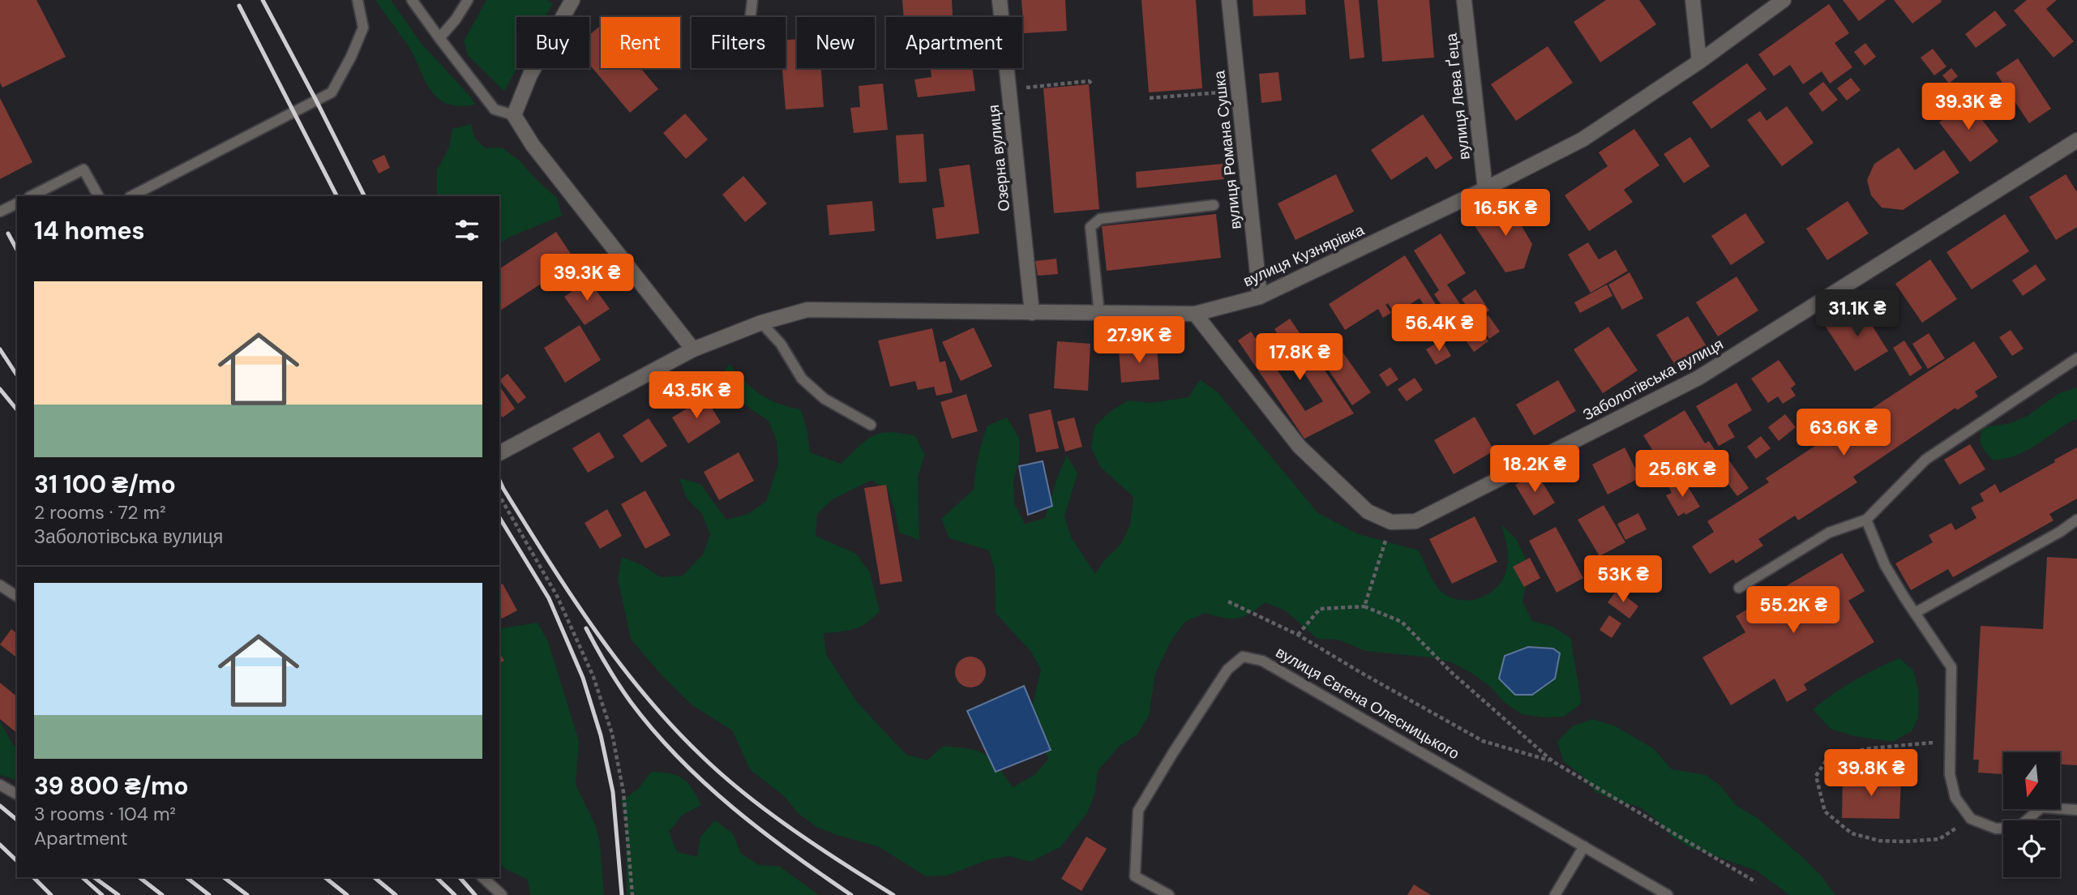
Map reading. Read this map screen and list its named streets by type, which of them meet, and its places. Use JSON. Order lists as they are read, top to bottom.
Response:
{
  "streets": {
    "street": [
      "вулиця Лева Ґеца",
      "вулиця Романа Сушка",
      "Озерна вулиця",
      "вулиця Кузнярівка",
      "Заболотівська вулиця"
    ],
    "lane": ["вулиця Євгена Олесницького"]
  },
  "crossings": [
    ["вулиця Лева Ґеца", "вулиця Кузнярівка"],
    ["вулиця Романа Сушка", "вулиця Кузнярівка"],
    ["Озерна вулиця", "вулиця Кузнярівка"]
  ],
  "north": "bottom",
  "page": {
    "chip": [
      "Buy",
      "Rent",
      "Filters",
      "New",
      "Apartment"
    ],
    "price": [
      "39.3K ₴",
      "16.5K ₴",
      "39.3K ₴",
      "31.1K ₴",
      "56.4K ₴",
      "27.9K ₴",
      "17.8K ₴",
      "43.5K ₴",
      "63.6K ₴",
      "18.2K ₴",
      "25.6K ₴",
      "53K ₴",
      "55.2K ₴",
      "39.8K ₴"
    ],
    "heading": "14 homes",
    "list": [
      {
        "name": "31 100 ₴/mo",
        "note": "2 rooms · 72 m² · Заболотівська вулиця"
      },
      {
        "name": "39 800 ₴/mo",
        "note": "3 rooms · 104 m² · Apartment"
      }
    ]
  }
}
